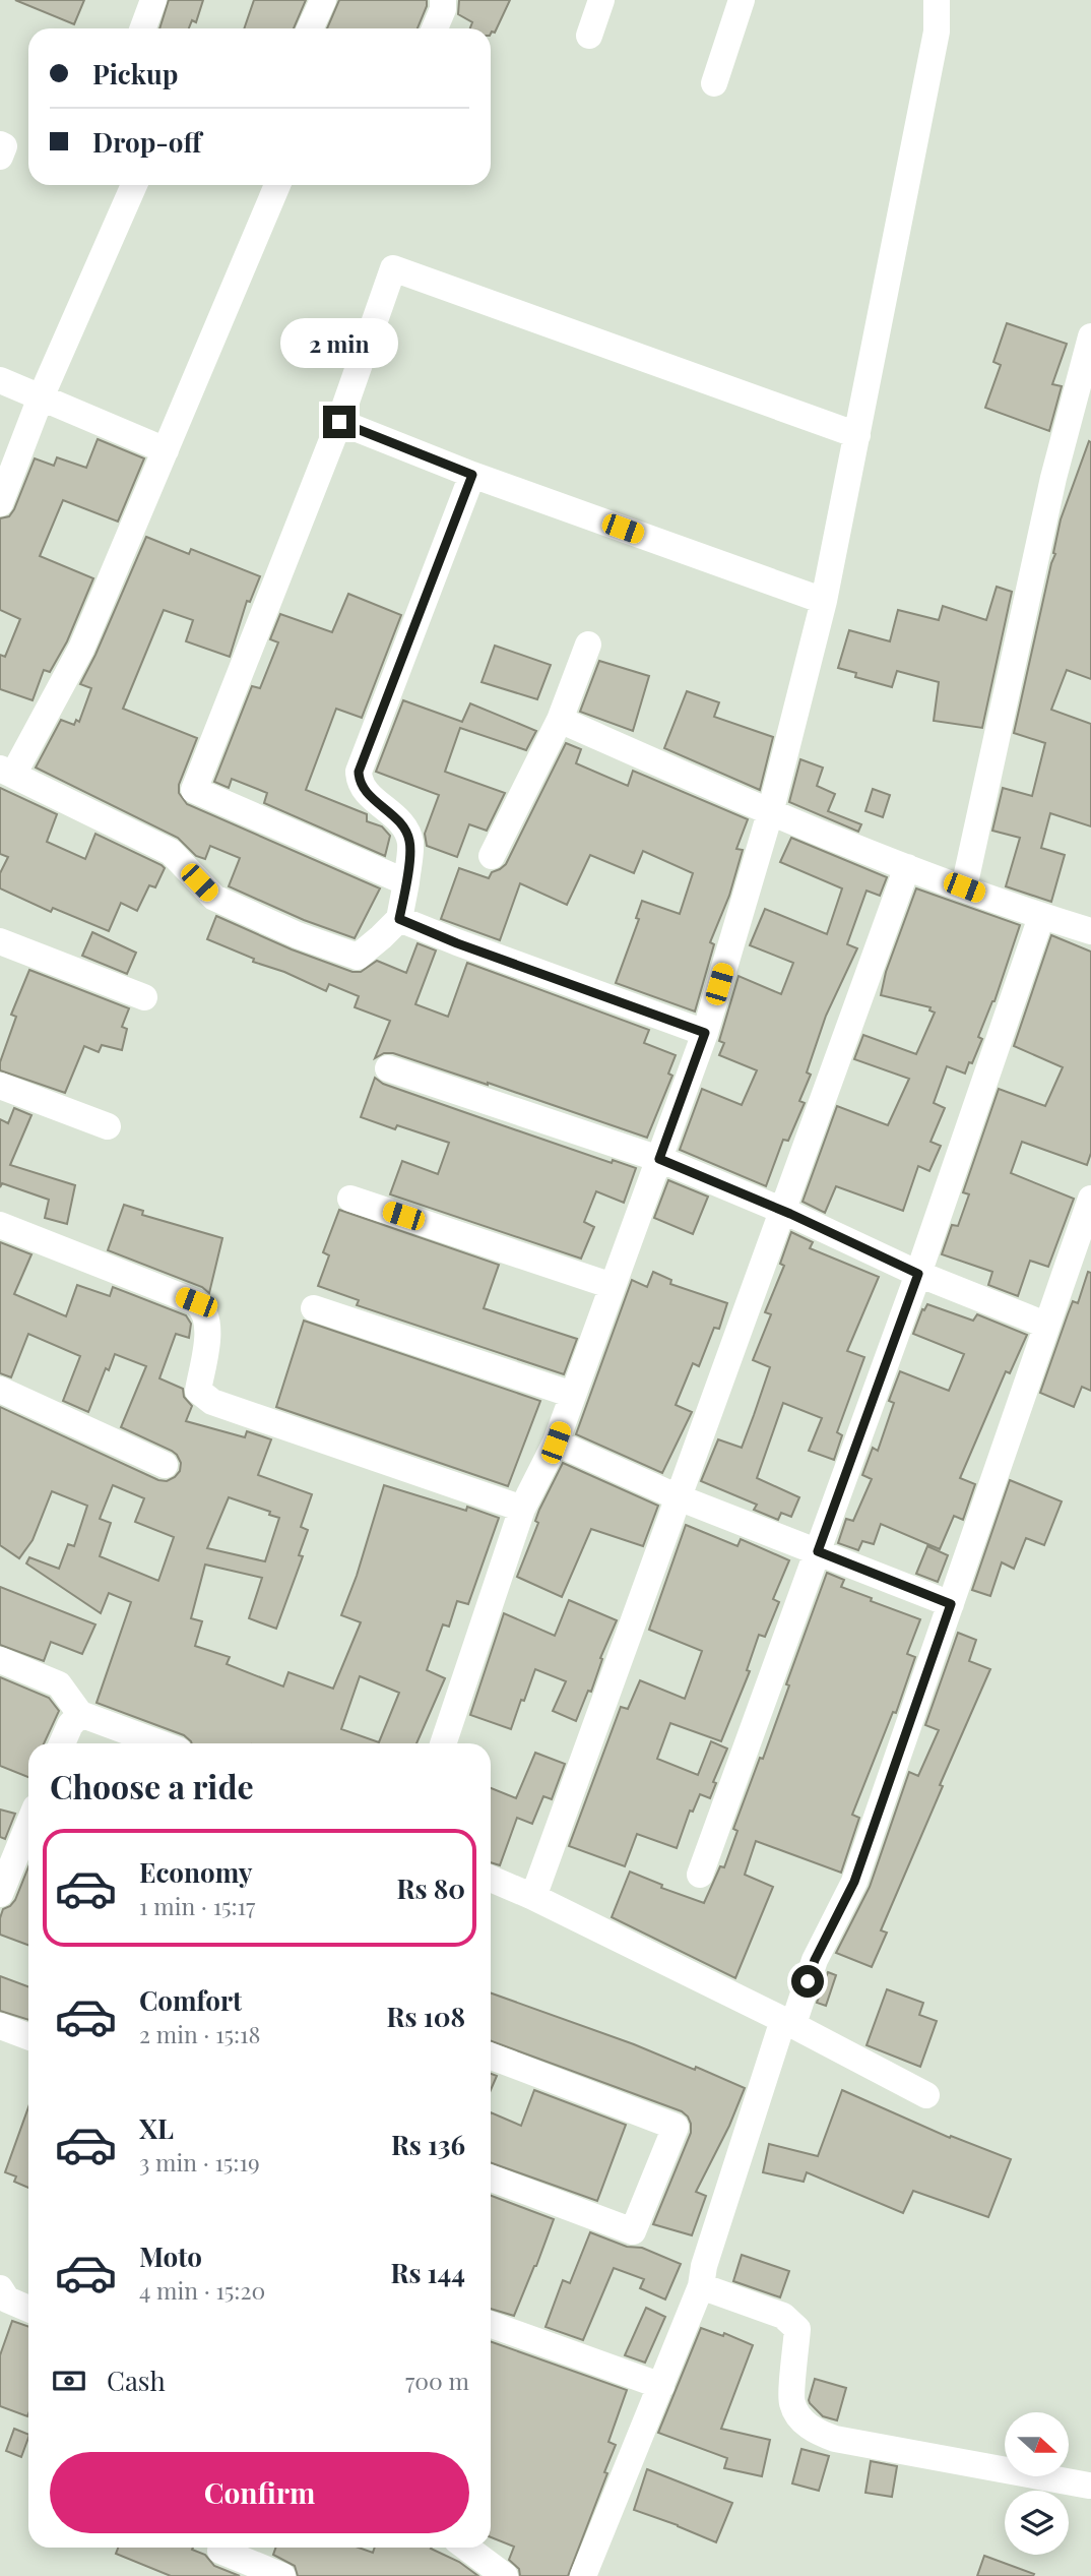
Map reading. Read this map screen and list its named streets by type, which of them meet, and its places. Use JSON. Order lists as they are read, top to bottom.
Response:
{
  "north": "right",
  "page": {
    "banner": ["Pickup", "Drop-off"],
    "bubble": "2 min",
    "heading": "Choose a ride",
    "list": [
      {
        "name": "Economy",
        "note": "1 min · 15:17",
        "value": "Rs 80"
      },
      {
        "name": "Comfort",
        "note": "2 min · 15:18",
        "value": "Rs 108"
      },
      {
        "name": "XL",
        "note": "3 min · 15:19",
        "value": "Rs 136"
      },
      {
        "name": "Moto",
        "note": "4 min · 15:20",
        "value": "Rs 144"
      }
    ],
    "pay": ["Cash", "700 m"],
    "buttons": "Confirm"
  }
}
